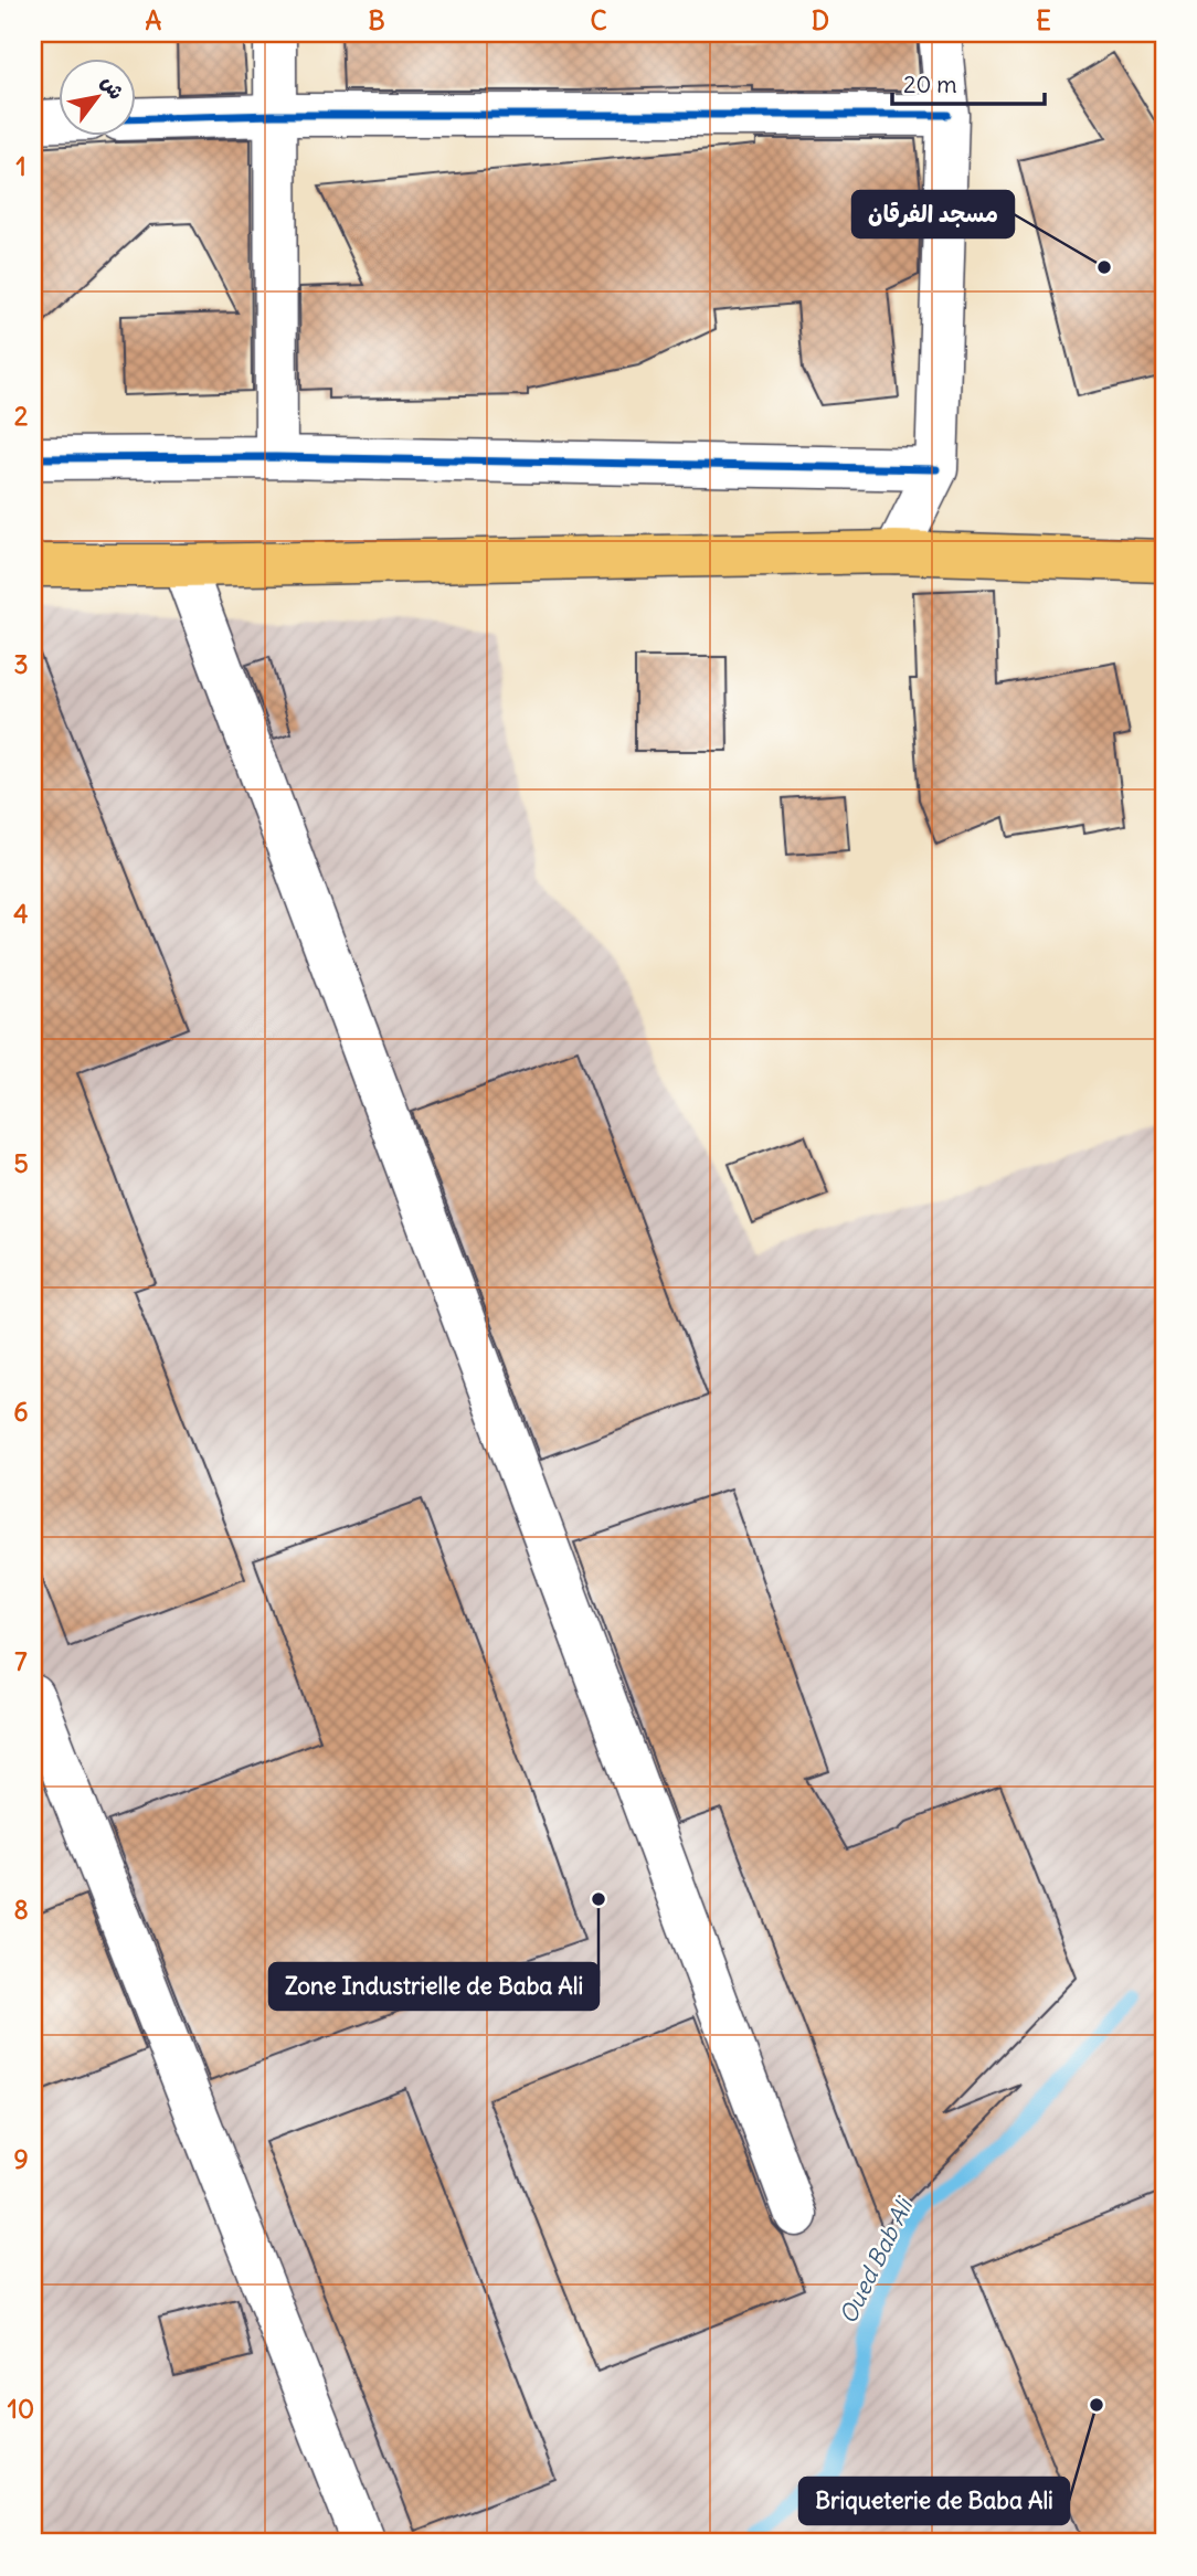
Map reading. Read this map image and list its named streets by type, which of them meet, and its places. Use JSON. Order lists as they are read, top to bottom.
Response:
{
  "water": ["Oued Bab Ali"],
  "places": ["مسجد الفرقان", "Zone Industrielle de Baba Ali", "Briqueterie de Baba Ali"],
  "scale_bar": "20 m",
  "north": "top right",
  "grid": {
    "columns": [
      "A",
      "B",
      "C",
      "D",
      "E"
    ],
    "rows": [
      "1",
      "2",
      "3",
      "4",
      "5",
      "6",
      "7",
      "8",
      "9",
      "10"
    ]
  }
}
